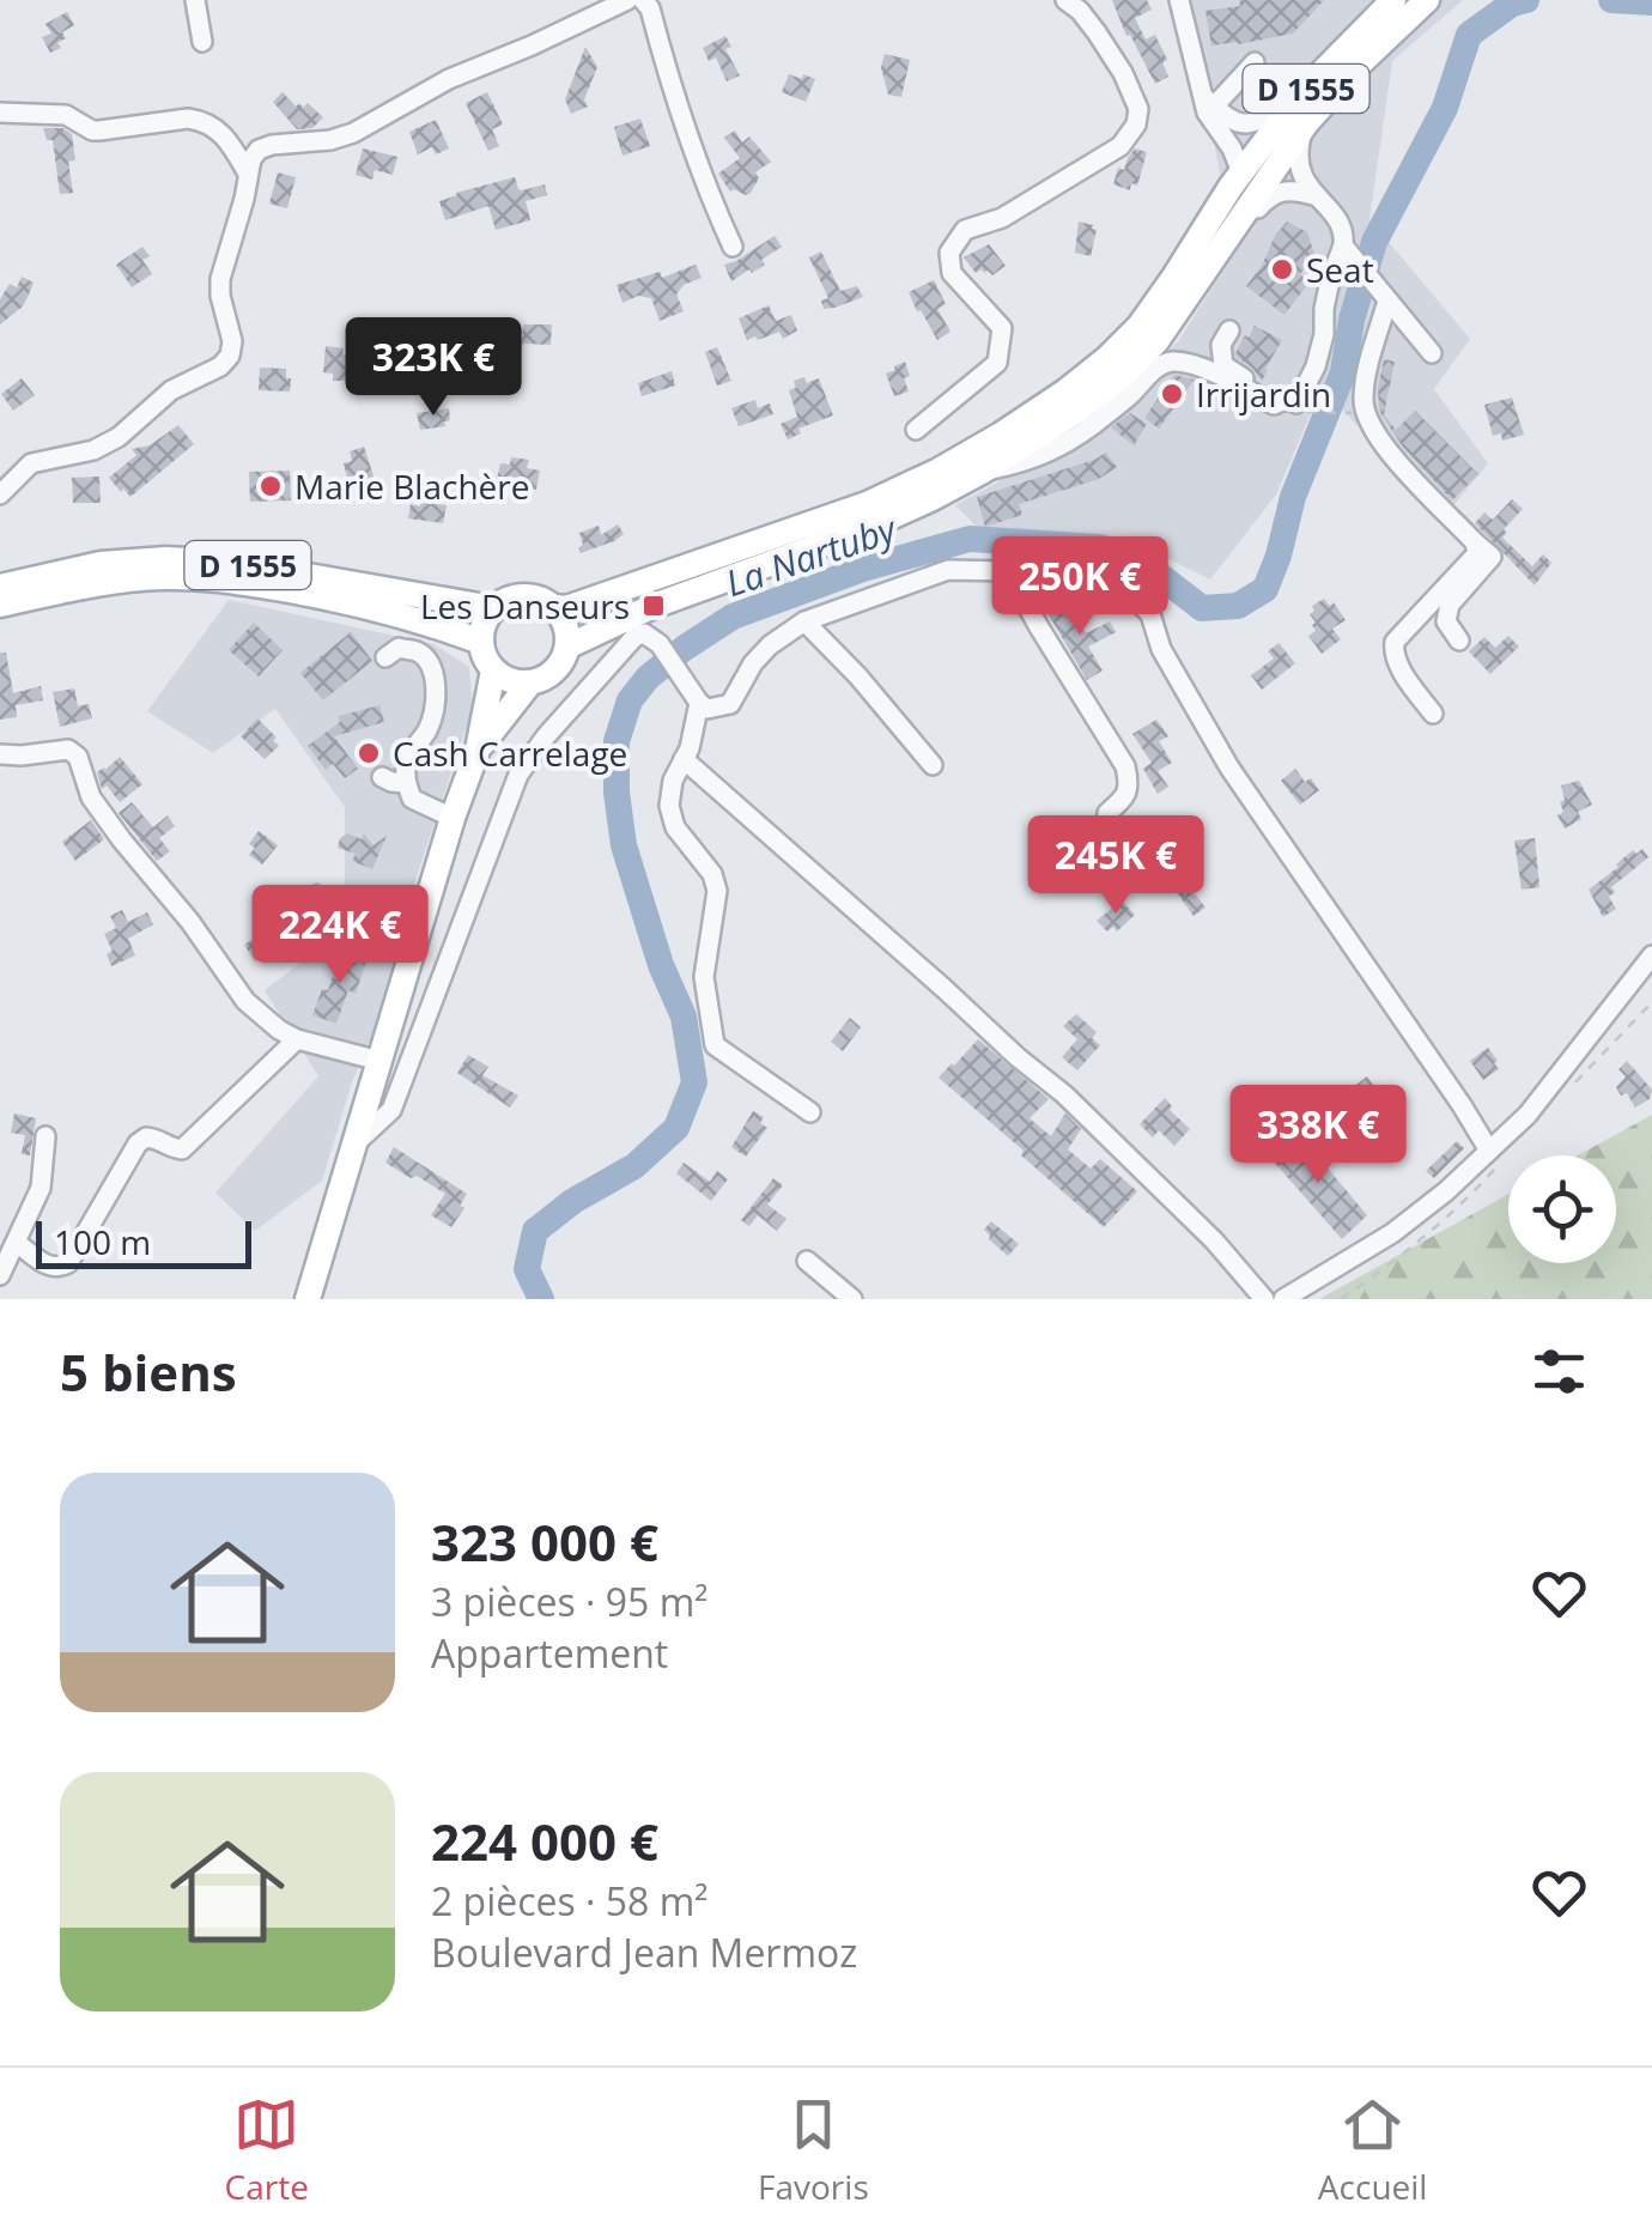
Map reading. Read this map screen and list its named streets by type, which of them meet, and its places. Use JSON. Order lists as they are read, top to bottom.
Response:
{
  "streets": {
    "main road": ["D 1555"]
  },
  "water": ["La Nartuby"],
  "places": {
    "other": [
      "Seat",
      "Irrijardin",
      "Marie Blachère",
      "Cash Carrelage"
    ],
    "transit": ["Les Danseurs"]
  },
  "scale_bar": "100 m",
  "page": {
    "price": [
      "323K €",
      "250K €",
      "245K €",
      "224K €",
      "338K €"
    ],
    "scale": "100 m",
    "heading": "5 biens",
    "list": [
      {
        "name": "323 000 €",
        "note": "3 pièces · 95 m² · Appartement"
      },
      {
        "name": "224 000 €",
        "note": "2 pièces · 58 m² · Boulevard Jean Mermoz"
      }
    ],
    "tabs": ["Carte", "Favoris", "Accueil"]
  }
}
